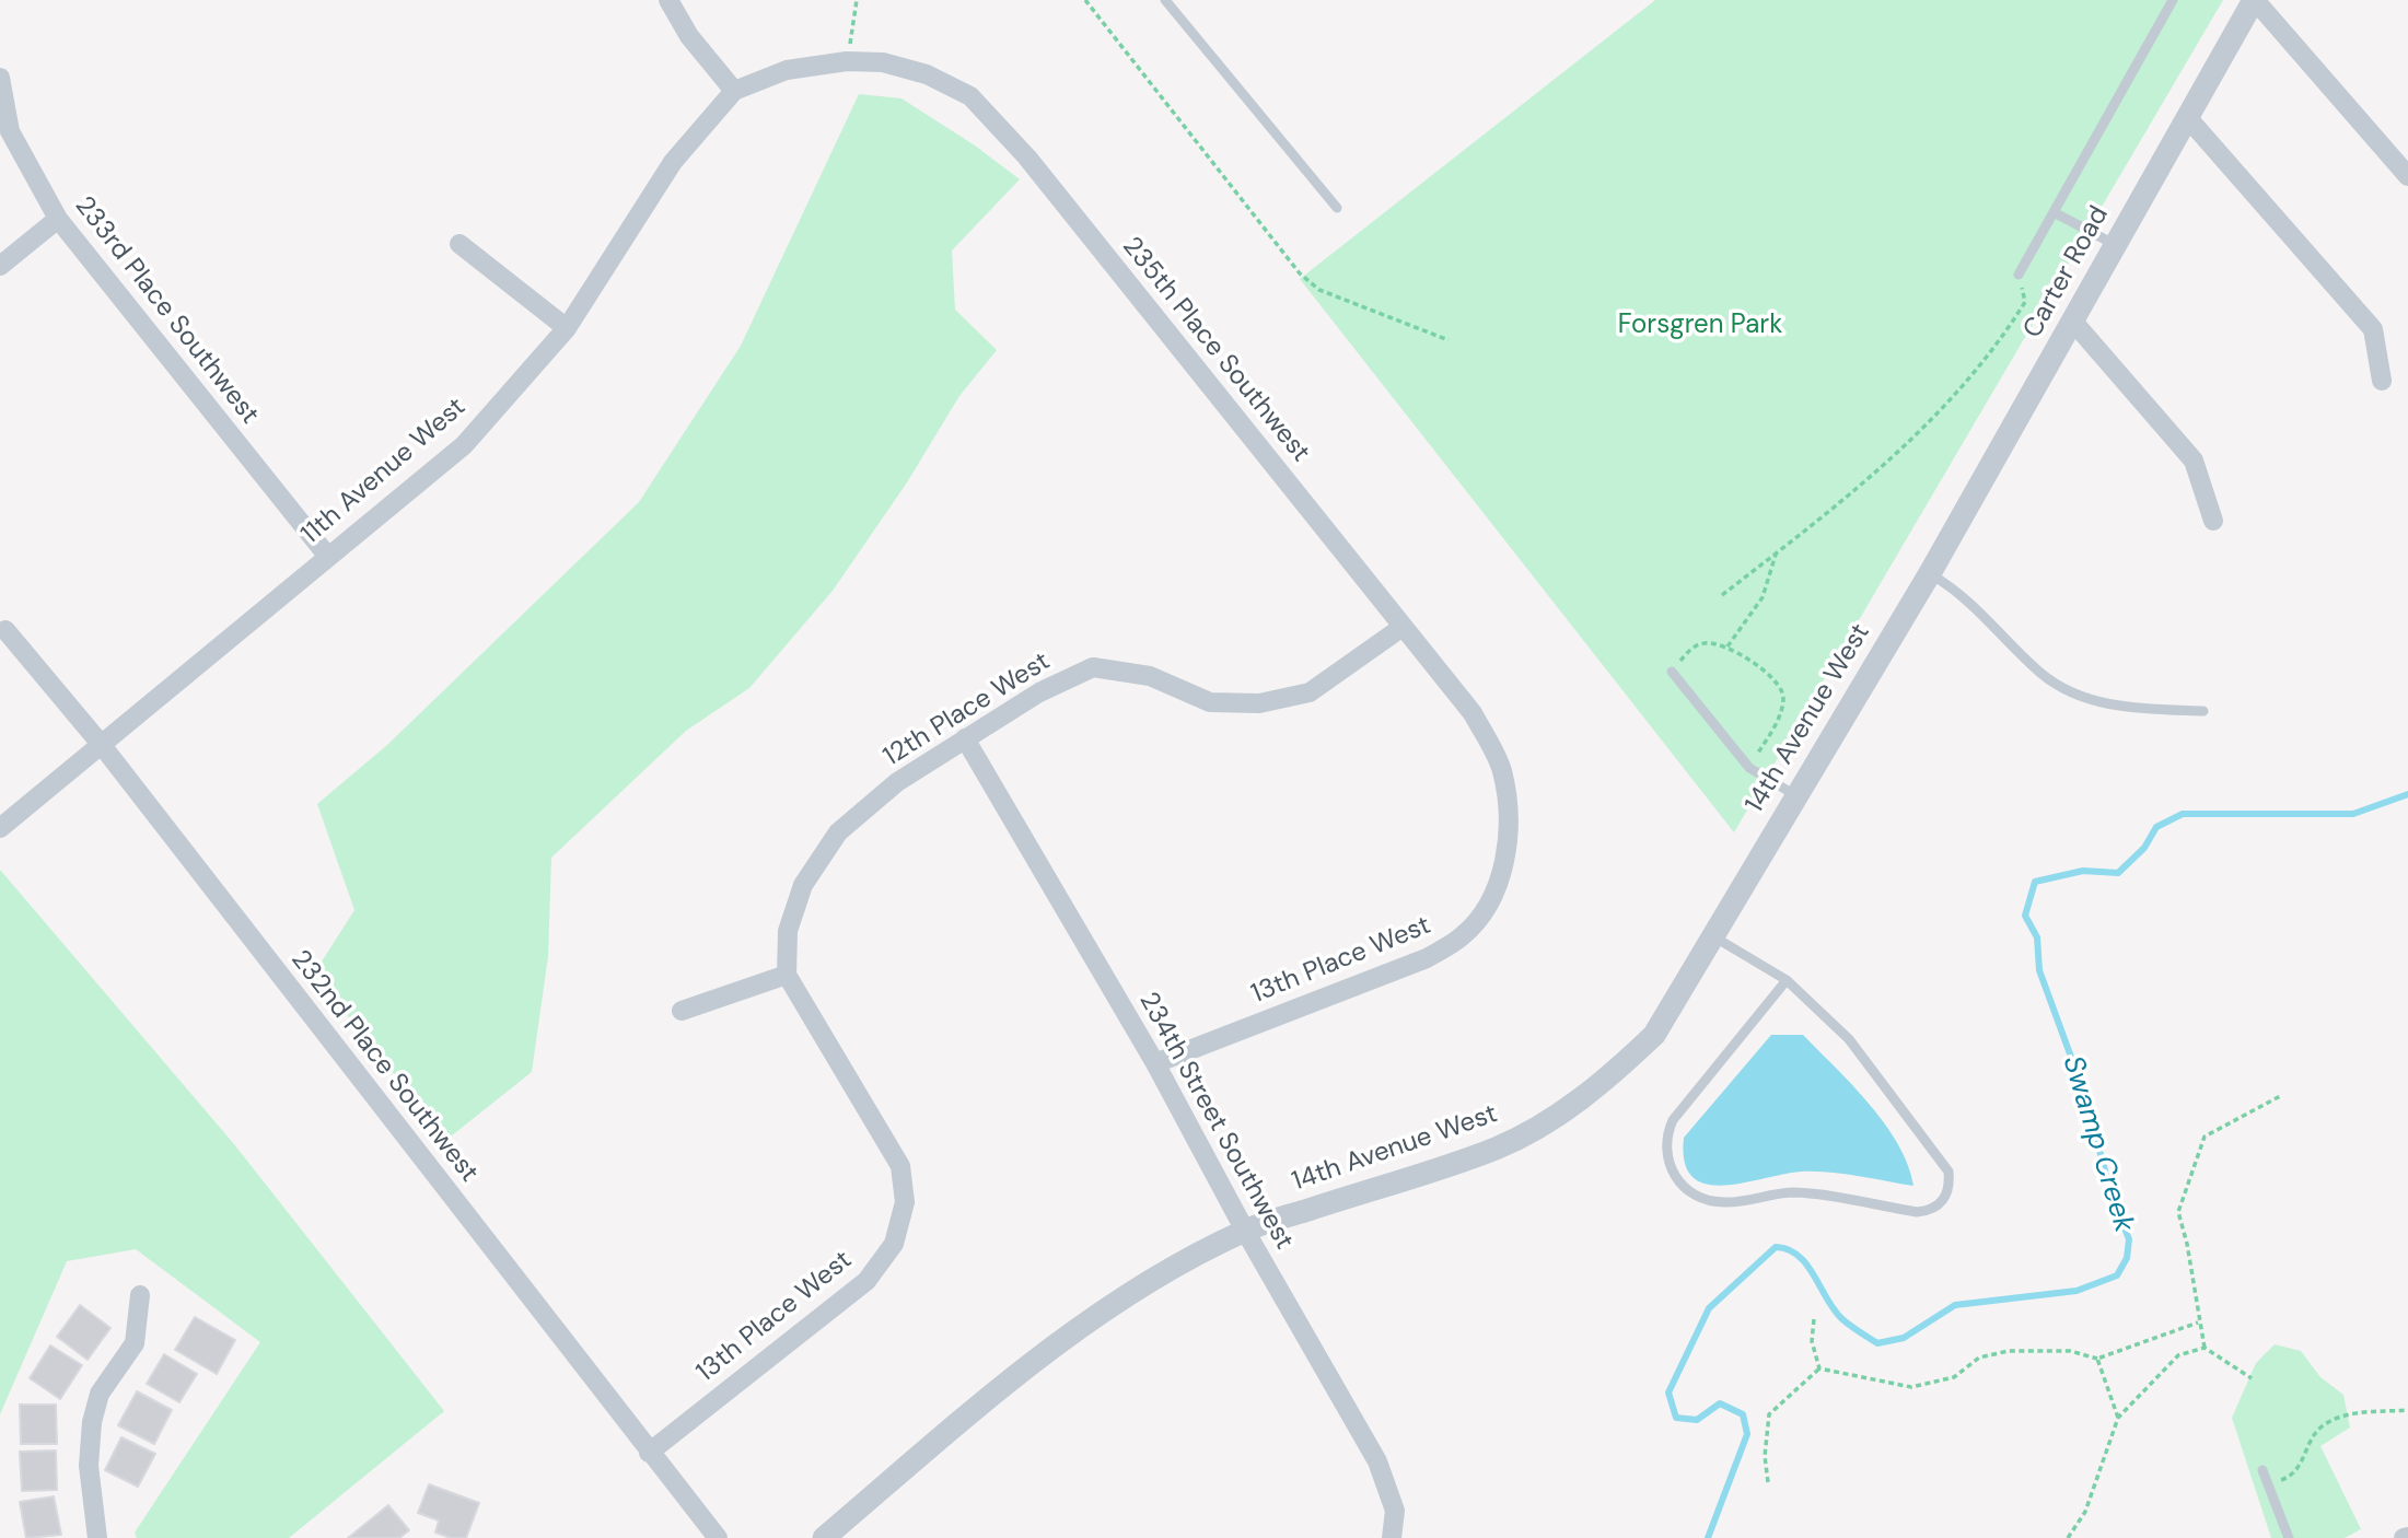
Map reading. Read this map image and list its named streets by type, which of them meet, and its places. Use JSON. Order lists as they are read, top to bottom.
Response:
{
  "streets": {
    "street": [
      "Carter Road",
      "233rd Place Southwest",
      "235th Place Southwest",
      "11th Avenue West",
      "12th Place West",
      "14th Avenue West",
      "13th Place West",
      "232nd Place Southwest",
      "234th Street Southwest"
    ]
  },
  "crossings": [
    ["Carter Road", "14th Avenue West"],
    ["233rd Place Southwest", "11th Avenue West"],
    ["235th Place Southwest", "11th Avenue West"],
    ["235th Place Southwest", "12th Place West"],
    ["235th Place Southwest", "13th Place West"],
    ["11th Avenue West", "232nd Place Southwest"],
    ["12th Place West", "13th Place West"],
    ["12th Place West", "234th Street Southwest"],
    ["14th Avenue West", "234th Street Southwest"],
    ["13th Place West", "232nd Place Southwest"],
    ["13th Place West", "234th Street Southwest"]
  ],
  "water": ["Swamp Creek"],
  "parks": ["Forsgren Park"]
}
